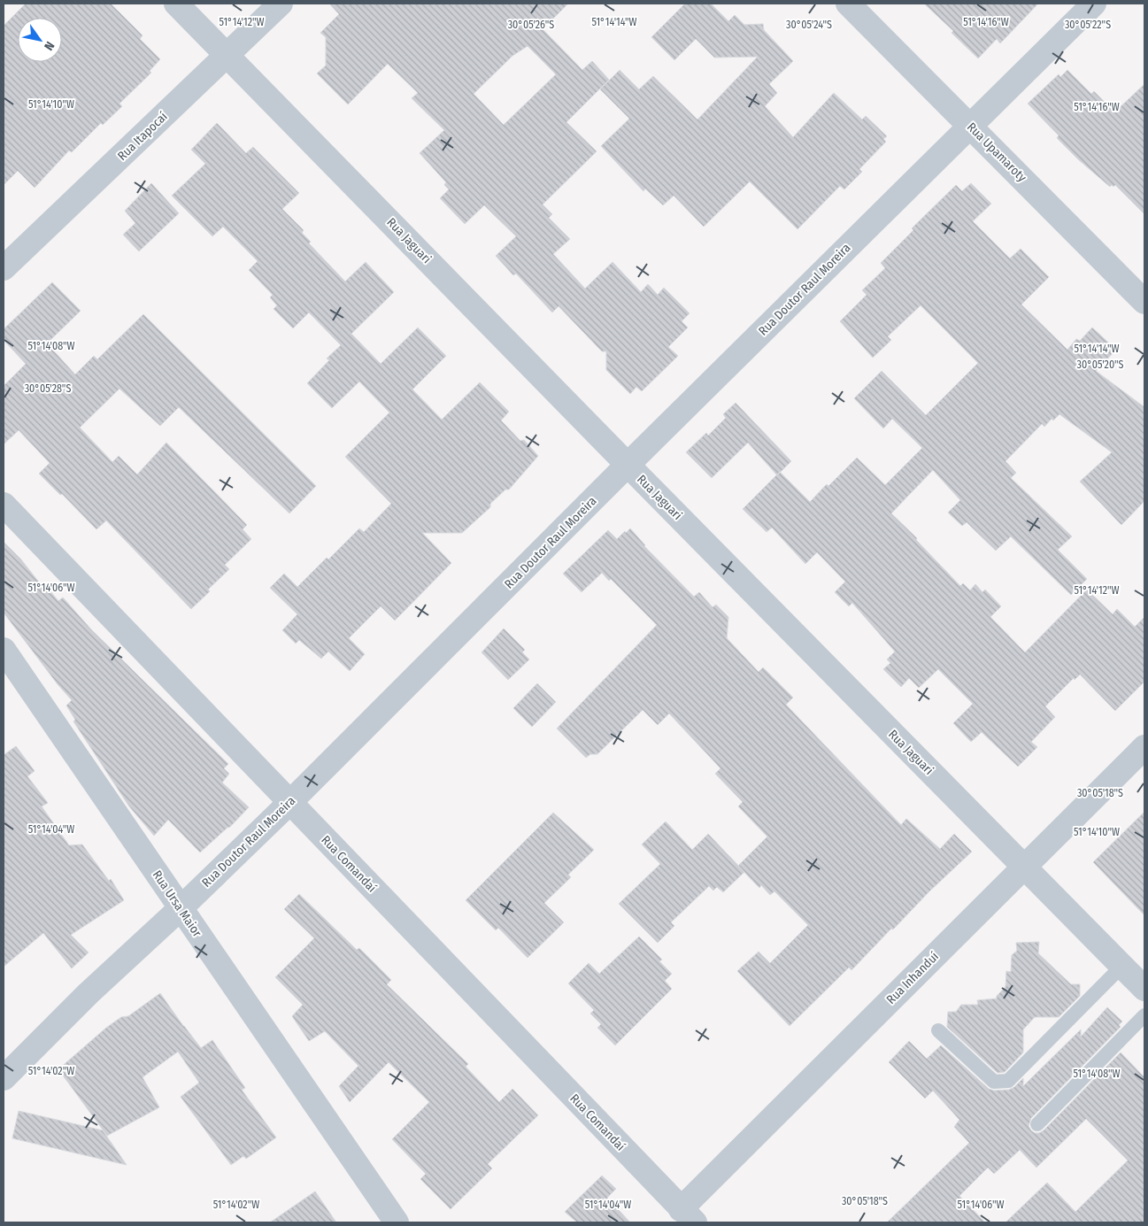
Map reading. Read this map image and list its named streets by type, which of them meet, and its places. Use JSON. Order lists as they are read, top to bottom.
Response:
{
  "streets": {
    "street": [
      "Rua Itapocaí",
      "Rua Upamaroty",
      "Rua Jaguari",
      "Rua Doutor Raul Moreira",
      "Rua Comandaí",
      "Rua Ursa Maior",
      "Rua Inhanduí"
    ]
  },
  "crossings": [
    ["Rua Itapocaí", "Rua Jaguari"],
    ["Rua Upamaroty", "Rua Doutor Raul Moreira"],
    ["Rua Jaguari", "Rua Doutor Raul Moreira"],
    ["Rua Jaguari", "Rua Inhanduí"],
    ["Rua Doutor Raul Moreira", "Rua Comandaí"],
    ["Rua Doutor Raul Moreira", "Rua Ursa Maior"],
    ["Rua Comandaí", "Rua Inhanduí"]
  ],
  "north": "bottom right",
  "coordinates": [
    "51°14'14\"W",
    "51°14'16\"W",
    "51°14'12\"W",
    "30°05'24\"S",
    "30°05'22\"S",
    "30°05'26\"S",
    "51°14'10\"W",
    "51°14'08\"W",
    "30°05'20\"S",
    "30°05'28\"S",
    "51°14'06\"W",
    "30°05'18\"S",
    "51°14'04\"W",
    "51°14'02\"W"
  ]
}
